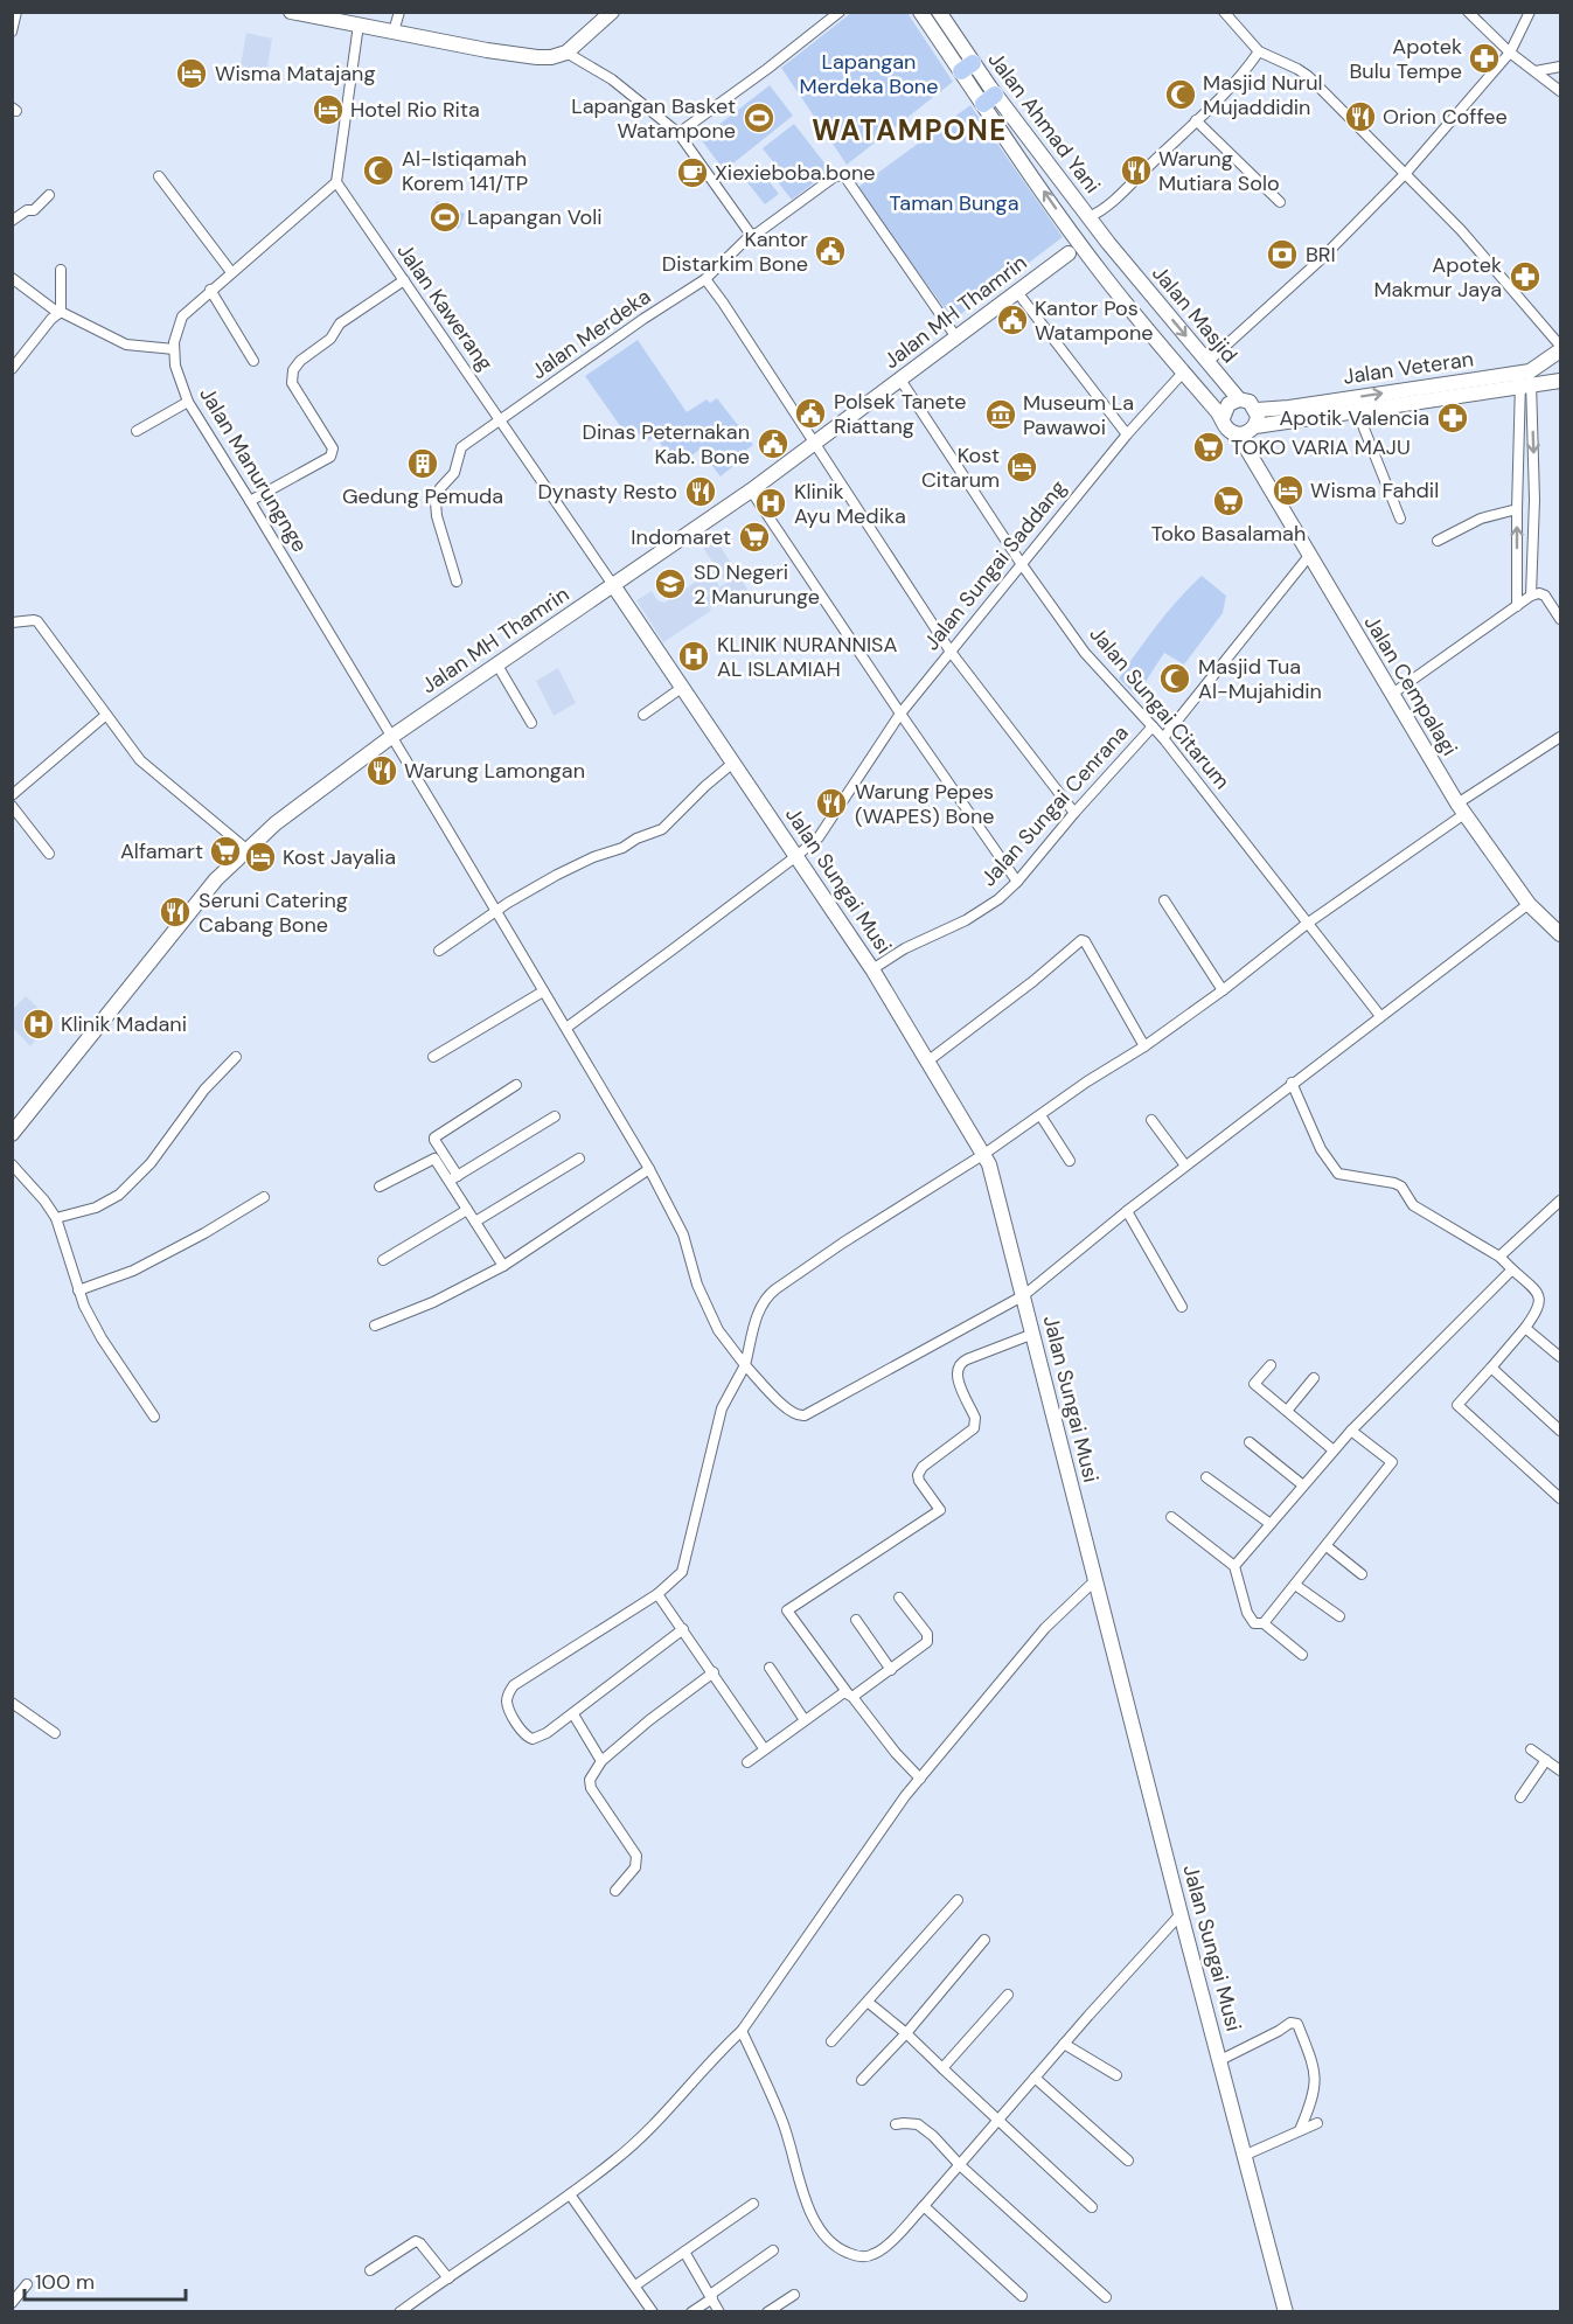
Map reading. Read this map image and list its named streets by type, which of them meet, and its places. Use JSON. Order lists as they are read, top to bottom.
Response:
{
  "streets": {
    "main road": [
      "Jalan Ahmad Yani",
      "Jalan MH Thamrin",
      "Jalan Masjid",
      "Jalan Veteran",
      "Jalan Cempalagi",
      "Jalan Sungai Musi"
    ],
    "street": [
      "Jalan Kawerang",
      "Jalan Merdeka",
      "Jalan Manurungnge",
      "Jalan Sungai Saddang",
      "Jalan Sungai Citarum",
      "Jalan Sungai Cenrana"
    ]
  },
  "crossings": [
    ["Jalan Ahmad Yani", "Jalan Masjid"],
    ["Jalan Ahmad Yani", "Jalan Sungai Saddang"],
    ["Jalan Kawerang", "Jalan MH Thamrin"],
    ["Jalan Kawerang", "Jalan Merdeka"],
    ["Jalan Kawerang", "Jalan Manurungnge"],
    ["Jalan Kawerang", "Jalan Sungai Musi"],
    ["Jalan MH Thamrin", "Jalan Manurungnge"],
    ["Jalan MH Thamrin", "Jalan Sungai Citarum"],
    ["Jalan MH Thamrin", "Jalan Sungai Musi"],
    ["Jalan Masjid", "Jalan Veteran"],
    ["Jalan Masjid", "Jalan Cempalagi"],
    ["Jalan Veteran", "Jalan Cempalagi"],
    ["Jalan Manurungnge", "Jalan Sungai Saddang"],
    ["Jalan Manurungnge", "Jalan Cempalagi"],
    ["Jalan Manurungnge", "Jalan Sungai Citarum"],
    ["Jalan Manurungnge", "Jalan Sungai Musi"],
    ["Jalan Sungai Saddang", "Jalan Sungai Citarum"],
    ["Jalan Sungai Saddang", "Jalan Sungai Musi"],
    ["Jalan Cempalagi", "Jalan Sungai Cenrana"],
    ["Jalan Sungai Citarum", "Jalan Sungai Cenrana"],
    ["Jalan Sungai Cenrana", "Jalan Sungai Musi"]
  ],
  "one_way": ["Jalan Masjid"],
  "districts": ["WATAMPONE"],
  "parks": ["Lapangan Merdeka Bone", "Taman Bunga"],
  "places": {
    "pharmacy": ["Apotek Bulu Tempe", "Apotek Makmur Jaya", "Apotik Valencia"],
    "hotel": [
      "Wisma Matajang",
      "Hotel Rio Rita",
      "Kost Citarum",
      "Wisma Fahdil",
      "Kost Jayalia"
    ],
    "mosque": ["Masjid Nurul Mujaddidin", "Al-Istiqamah Korem 141/TP", "Masjid Tua Al-Mujahidin"],
    "restaurant": [
      "Orion Coffee",
      "Warung Mutiara Solo",
      "Dynasty Resto",
      "Warung Lamongan",
      "Warung Pepes (WAPES) Bone",
      "Seruni Catering Cabang Bone"
    ],
    "sports": ["Lapangan Basket Watampone", "Lapangan Voli"],
    "cafe": ["Xiexieboba.bone"],
    "public building": [
      "Kantor Distarkim Bone",
      "Kantor Pos Watampone",
      "Polsek Tanete Riattang",
      "Dinas Peternakan Kab. Bone"
    ],
    "bank": ["BRI"],
    "museum": ["Museum La Pawawoi"],
    "supermarket": [
      "TOKO VARIA MAJU",
      "Toko Basalamah",
      "Indomaret",
      "Alfamart"
    ],
    "building": ["Gedung Pemuda"],
    "hospital": ["Klinik Ayu Medika", "KLINIK NURANNISA AL ISLAMIAH", "Klinik Madani"],
    "school or university": ["SD Negeri 2 Manurunge"]
  },
  "scale_bar": "100 m"
}
